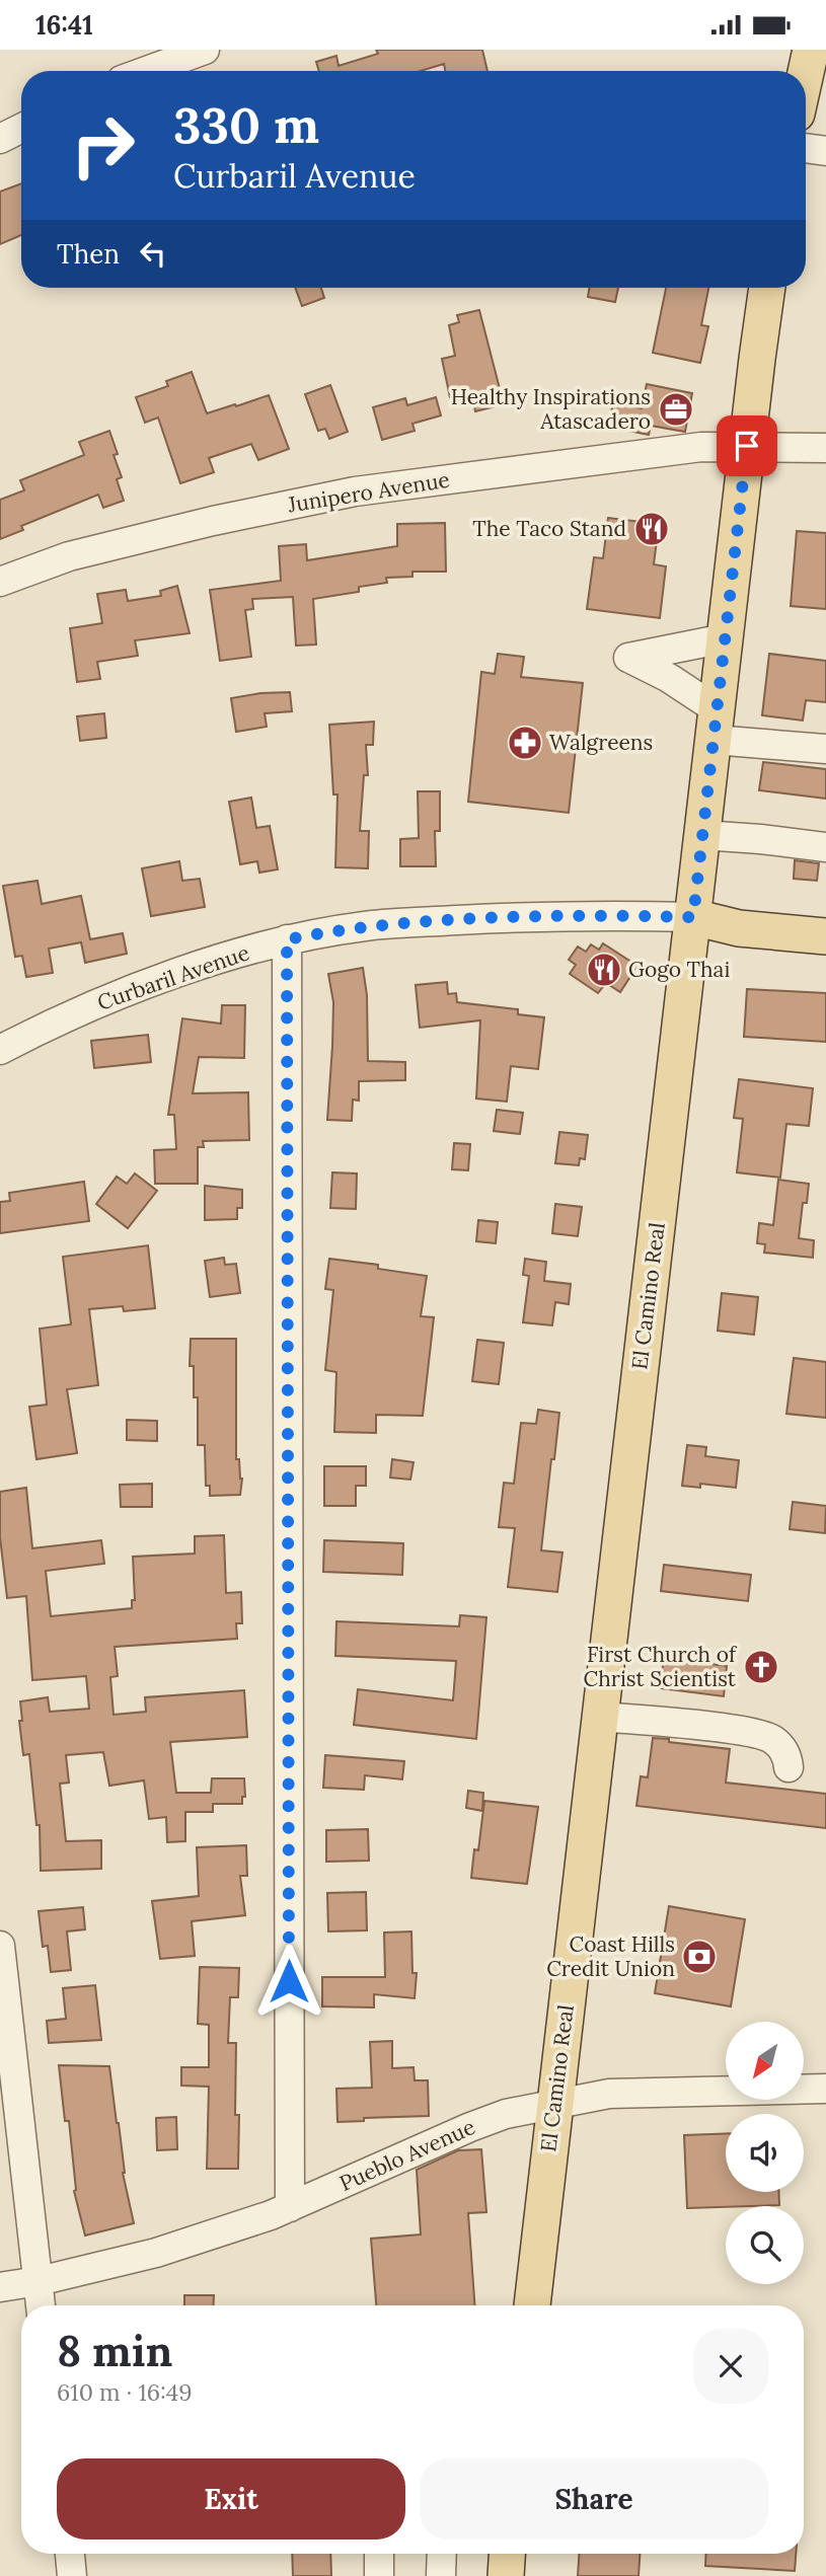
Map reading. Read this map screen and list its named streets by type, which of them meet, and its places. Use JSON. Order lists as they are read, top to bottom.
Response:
{
  "streets": {
    "main road": ["Curbaril Avenue", "El Camino Real"],
    "street": ["Junipero Avenue", "Pueblo Avenue"]
  },
  "crossings": [
    ["Junipero Avenue", "El Camino Real"],
    ["Curbaril Avenue", "El Camino Real"],
    ["El Camino Real", "Pueblo Avenue"]
  ],
  "places": {
    "office": ["Healthy Inspirations Atascadero"],
    "restaurant": ["The Taco Stand", "Gogo Thai"],
    "pharmacy": ["Walgreens"],
    "church": ["First Church of Christ Scientist"],
    "bank": ["Coast Hills Credit Union"]
  },
  "north": "bottom left",
  "page": {
    "status": "16:41",
    "turn": ["330 m", "Curbaril Avenue"],
    "then": "Then",
    "heading": ["8 min", "610 m · 16:49"],
    "buttons": ["Exit", "Share"]
  }
}
